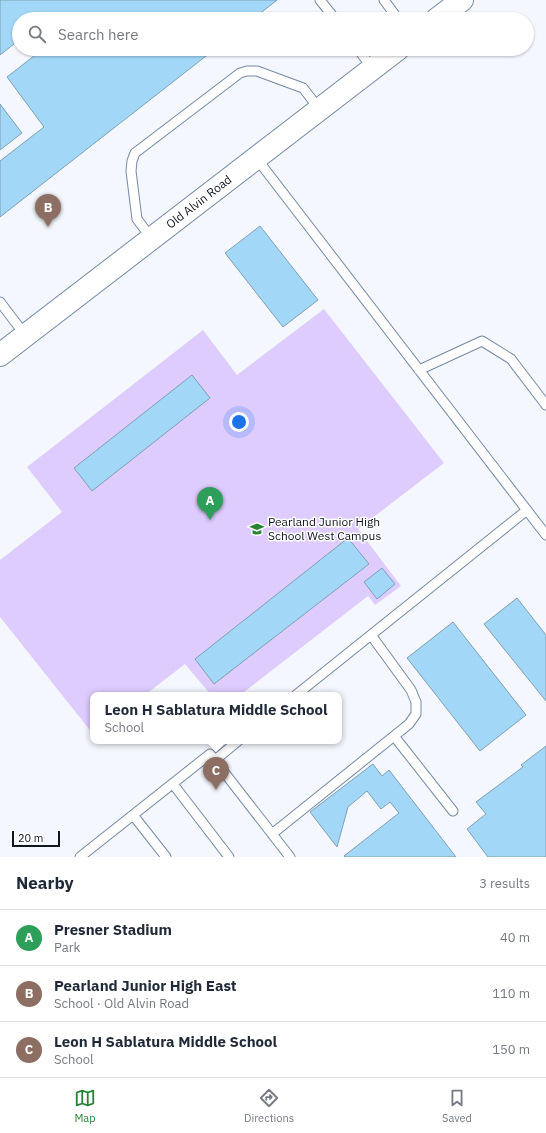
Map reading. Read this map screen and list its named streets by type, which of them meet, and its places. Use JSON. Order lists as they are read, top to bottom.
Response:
{
  "streets": {
    "street": ["Old Alvin Road"]
  },
  "places": {
    "school or university": ["Pearland Junior High School West Campus"]
  },
  "scale_bar": "20 m",
  "page": {
    "search": "Search here",
    "pins": ["B", "A", "C"],
    "popup": ["Leon H Sablatura Middle School", "School"],
    "scale": "20 m",
    "heading": ["Nearby", "3 results"],
    "list": [
      {
        "mark": "A",
        "name": "Presner Stadium",
        "note": "Park",
        "value": "40 m"
      },
      {
        "mark": "B",
        "name": "Pearland Junior High East",
        "note": "School · Old Alvin Road",
        "value": "110 m"
      },
      {
        "mark": "C",
        "name": "Leon H Sablatura Middle School",
        "note": "School",
        "value": "150 m"
      }
    ],
    "nav": ["Map", "Directions", "Saved"]
  }
}
